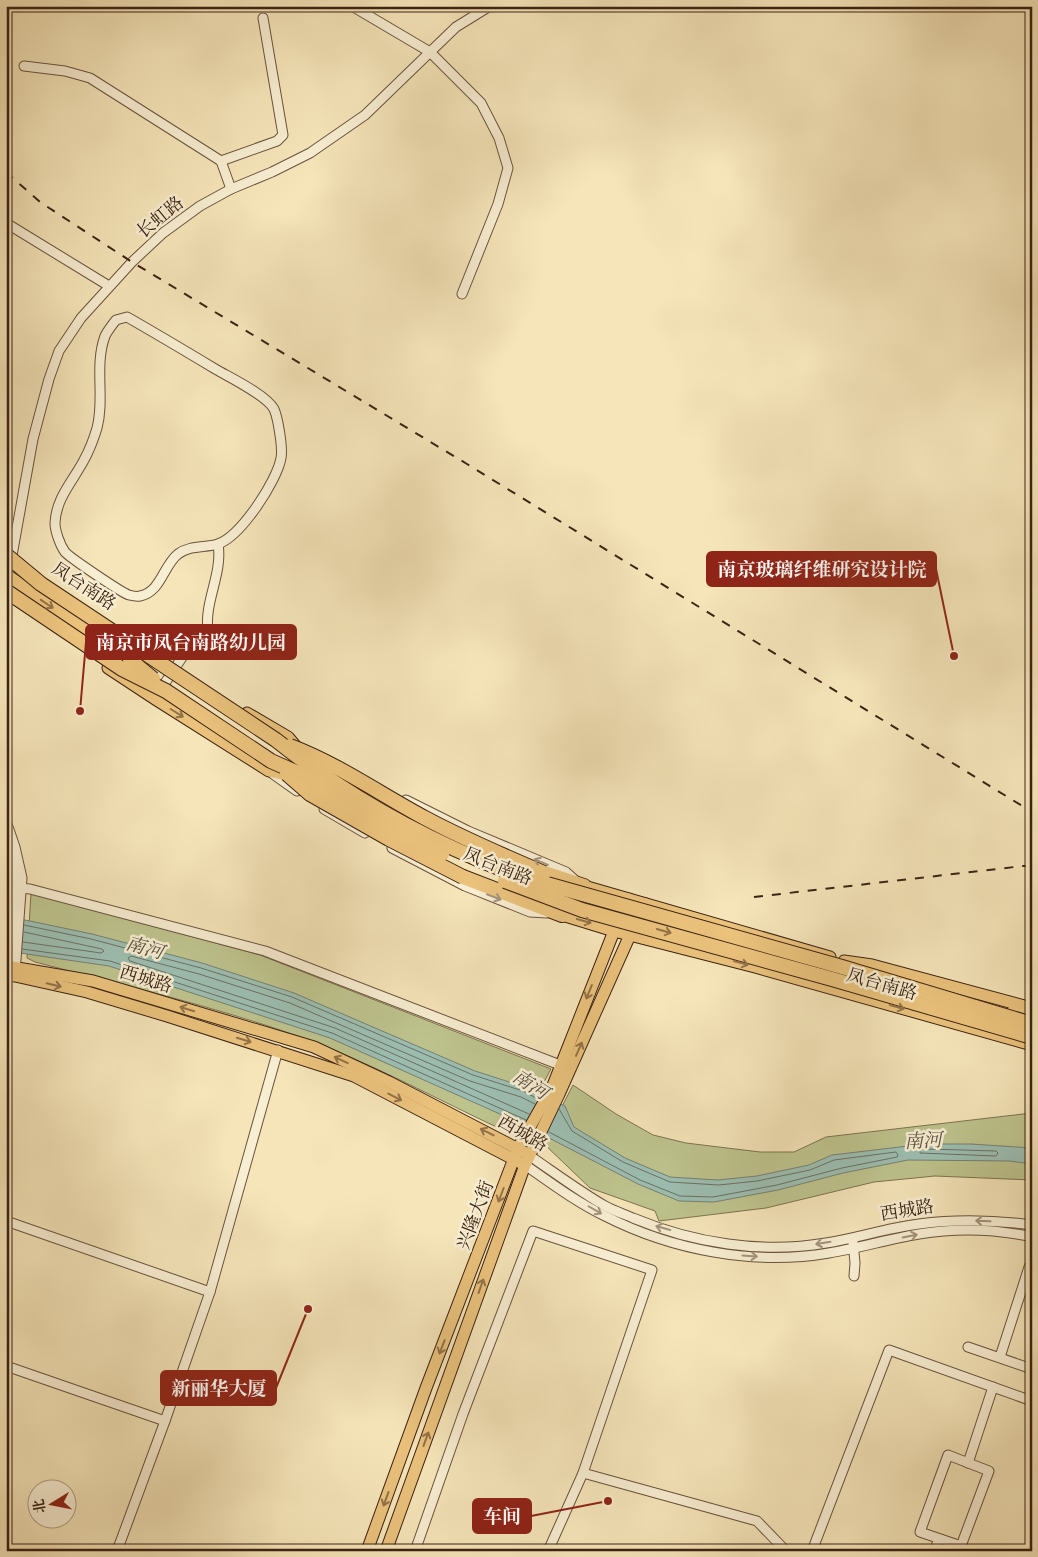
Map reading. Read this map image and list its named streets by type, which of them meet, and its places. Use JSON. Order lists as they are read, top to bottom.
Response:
{
  "streets": {
    "highway": ["凤台南路"],
    "main road": ["西城路", "兴隆大街"],
    "street": ["长虹路"]
  },
  "crossings": [
    ["长虹路", "凤台南路"],
    ["凤台南路", "兴隆大街"],
    ["西城路", "兴隆大街"]
  ],
  "water": ["南河"],
  "places": [
    "南京玻璃纤维研究设计院",
    "南京市凤台南路幼儿园",
    "新丽华大厦",
    "车间"
  ],
  "north": "left"
}
